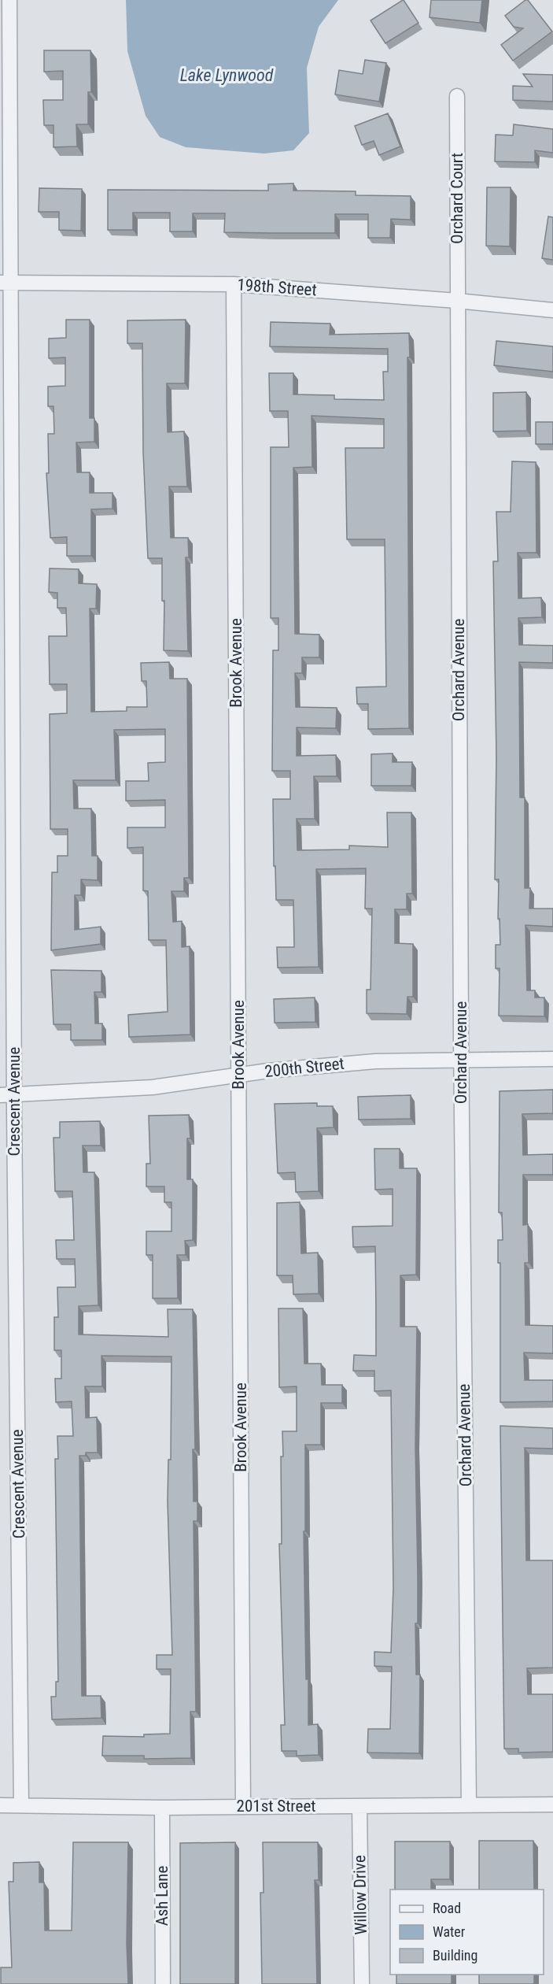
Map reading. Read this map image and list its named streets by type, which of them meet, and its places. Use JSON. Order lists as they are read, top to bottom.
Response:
{
  "streets": {
    "street": [
      "Orchard Court",
      "198th Street",
      "Brook Avenue",
      "Orchard Avenue",
      "200th Street",
      "Crescent Avenue",
      "201st Street",
      "Willow Drive",
      "Ash Lane"
    ]
  },
  "crossings": [
    ["Orchard Court", "198th Street"],
    ["Orchard Court", "Orchard Avenue"],
    ["198th Street", "Brook Avenue"],
    ["198th Street", "Orchard Avenue"],
    ["198th Street", "Crescent Avenue"],
    ["Brook Avenue", "200th Street"],
    ["Brook Avenue", "201st Street"],
    ["Orchard Avenue", "200th Street"],
    ["Orchard Avenue", "201st Street"],
    ["200th Street", "Crescent Avenue"],
    ["Crescent Avenue", "201st Street"],
    ["201st Street", "Willow Drive"],
    ["201st Street", "Ash Lane"]
  ],
  "water": ["Lake Lynwood"],
  "legend": ["Road", "Water", "Building"]
}
